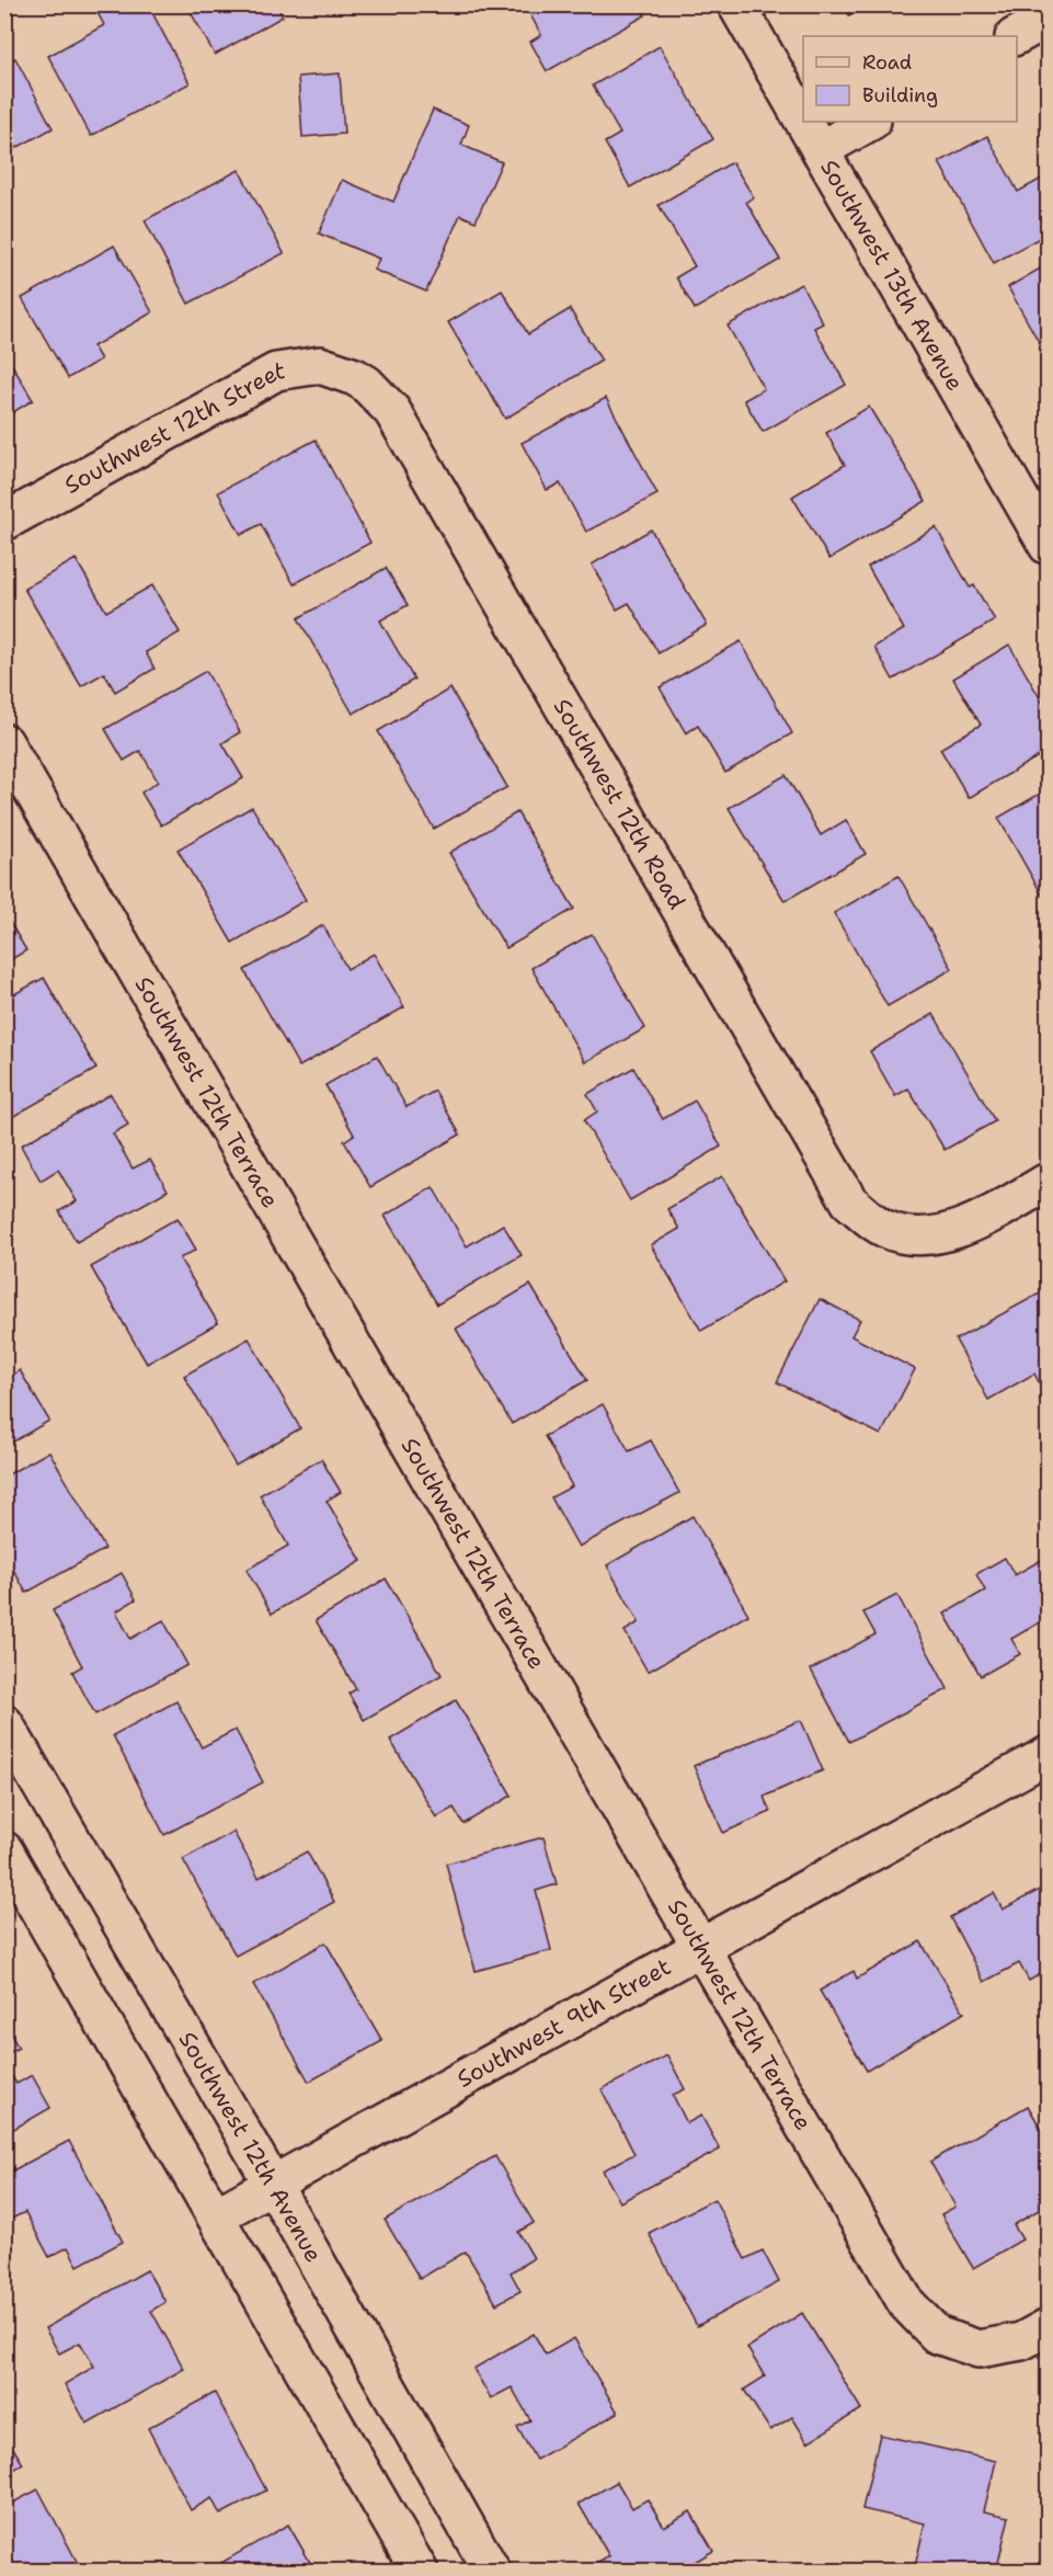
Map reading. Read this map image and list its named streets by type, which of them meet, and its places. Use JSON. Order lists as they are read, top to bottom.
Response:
{
  "streets": {
    "street": [
      "Southwest 13th Avenue",
      "Southwest 12th Street",
      "Southwest 12th Road",
      "Southwest 12th Terrace",
      "Southwest 9th Street",
      "Southwest 12th Avenue"
    ]
  },
  "crossings": [
    ["Southwest 12th Street", "Southwest 12th Road"],
    ["Southwest 12th Terrace", "Southwest 9th Street"],
    ["Southwest 9th Street", "Southwest 12th Avenue"]
  ],
  "legend": ["Road", "Building"]
}
